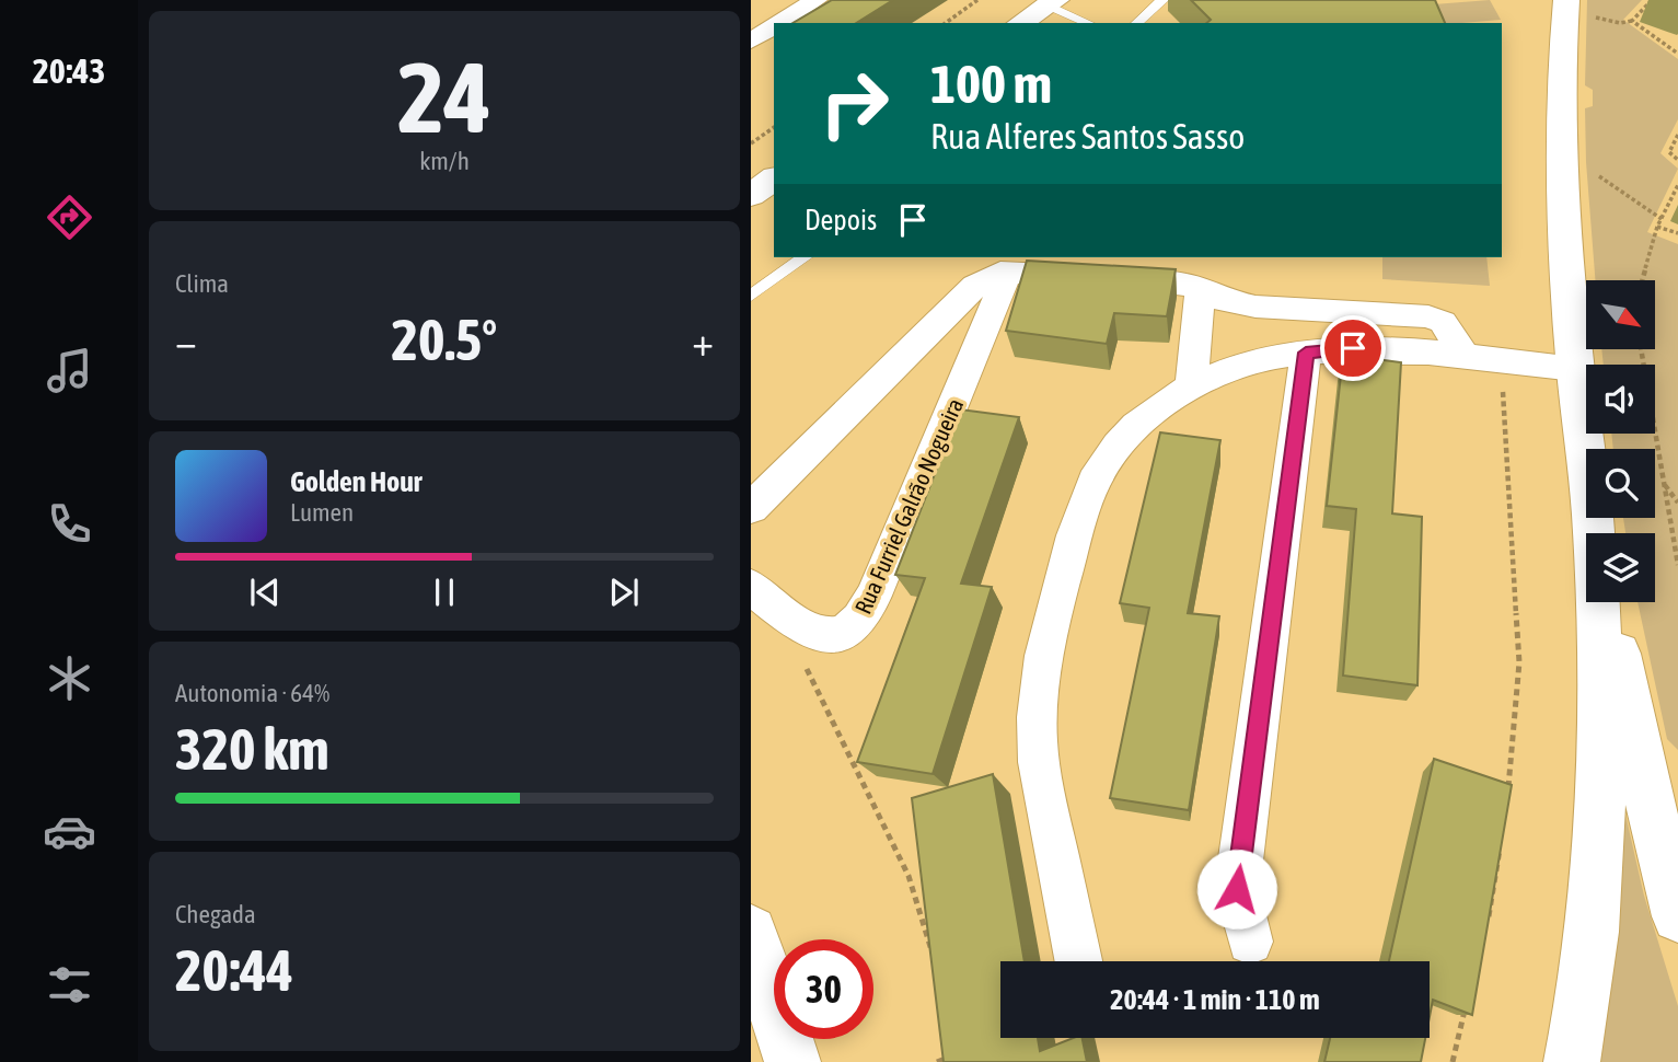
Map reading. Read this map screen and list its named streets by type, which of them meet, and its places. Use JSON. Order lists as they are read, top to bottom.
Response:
{
  "streets": {
    "street": ["Rua Furriel Galrão Nogueira"]
  },
  "north": "bottom right",
  "page": {
    "tabs": "20:43",
    "tile": [
      ["24", "km/h"],
      "Clima",
      ["Autonomia · 64%", "320 km"],
      ["Chegada", "20:44"]
    ],
    "turn": ["100 m", "Rua Alferes Santos Sasso"],
    "then": "Depois",
    "heat": ["−", "20.5°", "+"],
    "song": ["Golden Hour", "Lumen"],
    "limit": "30",
    "trip": "20:44 · 1 min · 110 m"
  }
}
